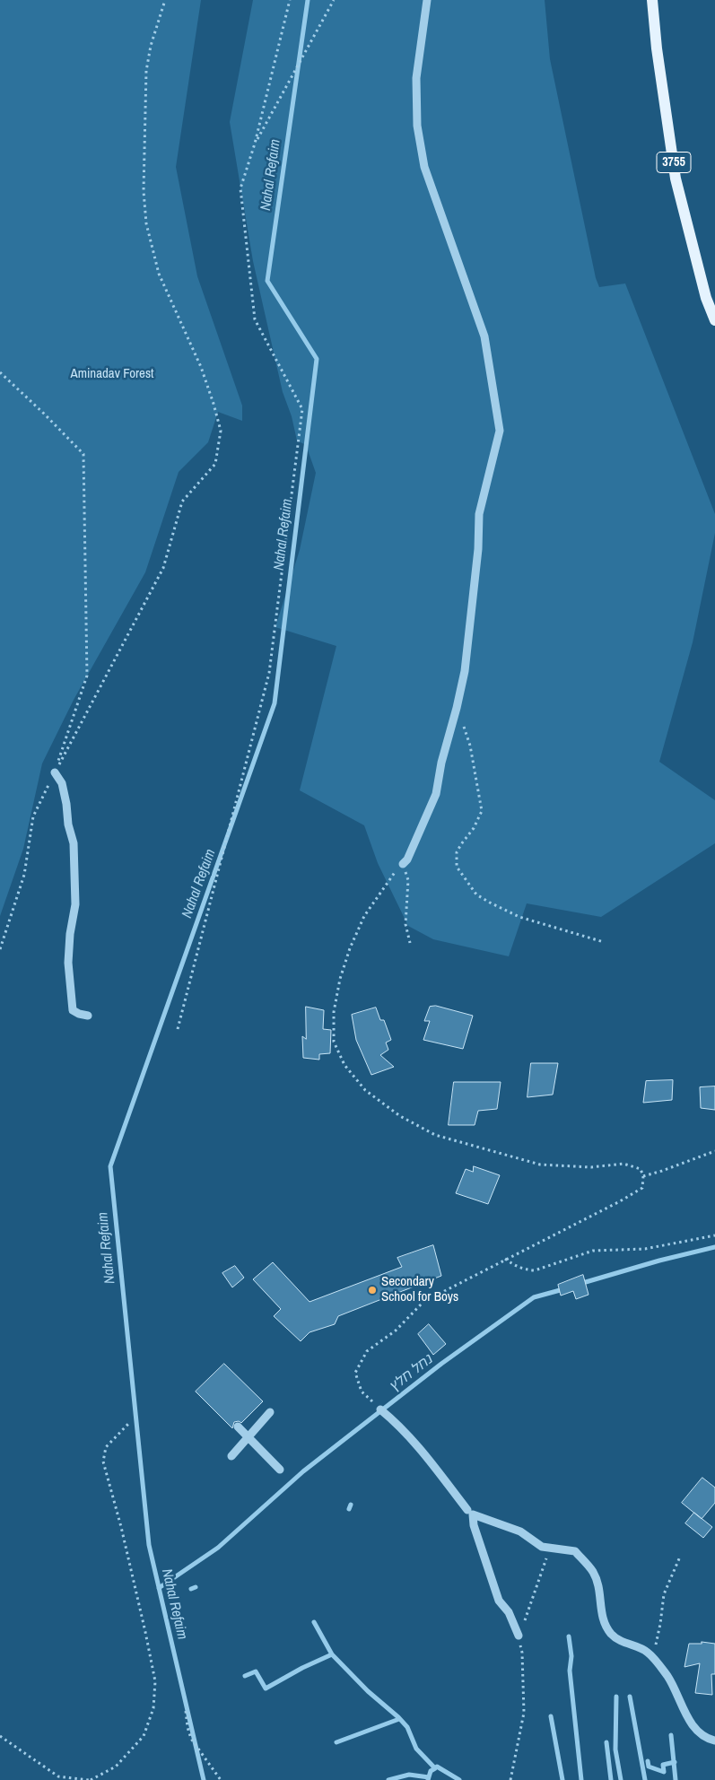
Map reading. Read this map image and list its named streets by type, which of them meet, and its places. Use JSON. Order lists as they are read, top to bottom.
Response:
{
  "streets": {
    "main road": ["3755"]
  },
  "water": ["Nahal Refaim", "נחל חלץ"],
  "parks": ["Aminadav Forest"],
  "places": ["Secondary School for Boys"]
}
